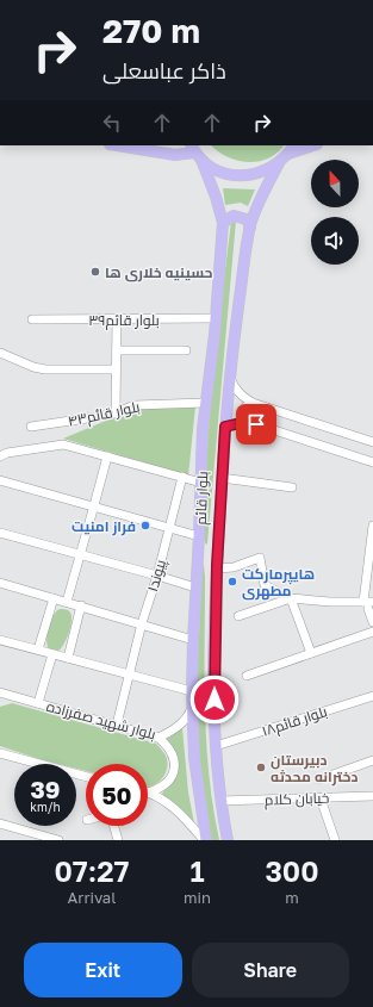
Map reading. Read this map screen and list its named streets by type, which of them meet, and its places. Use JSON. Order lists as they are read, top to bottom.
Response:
{
  "streets": {
    "main road": ["بلوار قائم"],
    "street": [
      "بلوار قائم۳۹",
      "بلوار قائم۴۳",
      "پیوند۱",
      "بلوار شهید صفرزاده",
      "بلوار قائم۱۸",
      "خیابان کلام"
    ]
  },
  "crossings": [
    ["بلوار قائم۳۹", "بلوار قائم"],
    ["بلوار قائم۴۳", "بلوار قائم"],
    ["بلوار قائم", "بلوار شهید صفرزاده"],
    ["بلوار قائم", "بلوار قائم۱۸"],
    ["بلوار قائم", "خیابان کلام"],
    ["پیوند۱", "بلوار شهید صفرزاده"]
  ],
  "places": [
    "حسینیه خلاری ها",
    "فراز امنیت",
    "هایپرمارکت مطهری",
    "دبیرستان دخترانه محدثه"
  ],
  "north": "top",
  "page": {
    "turn": ["270 m", "ذاکر عباسعلی"],
    "speed": "39 km/h",
    "limit": "50",
    "eta": [
      "07:27",
      "Arrival",
      "1",
      "min",
      "300",
      "m"
    ],
    "buttons": ["Exit", "Share"]
  }
}
